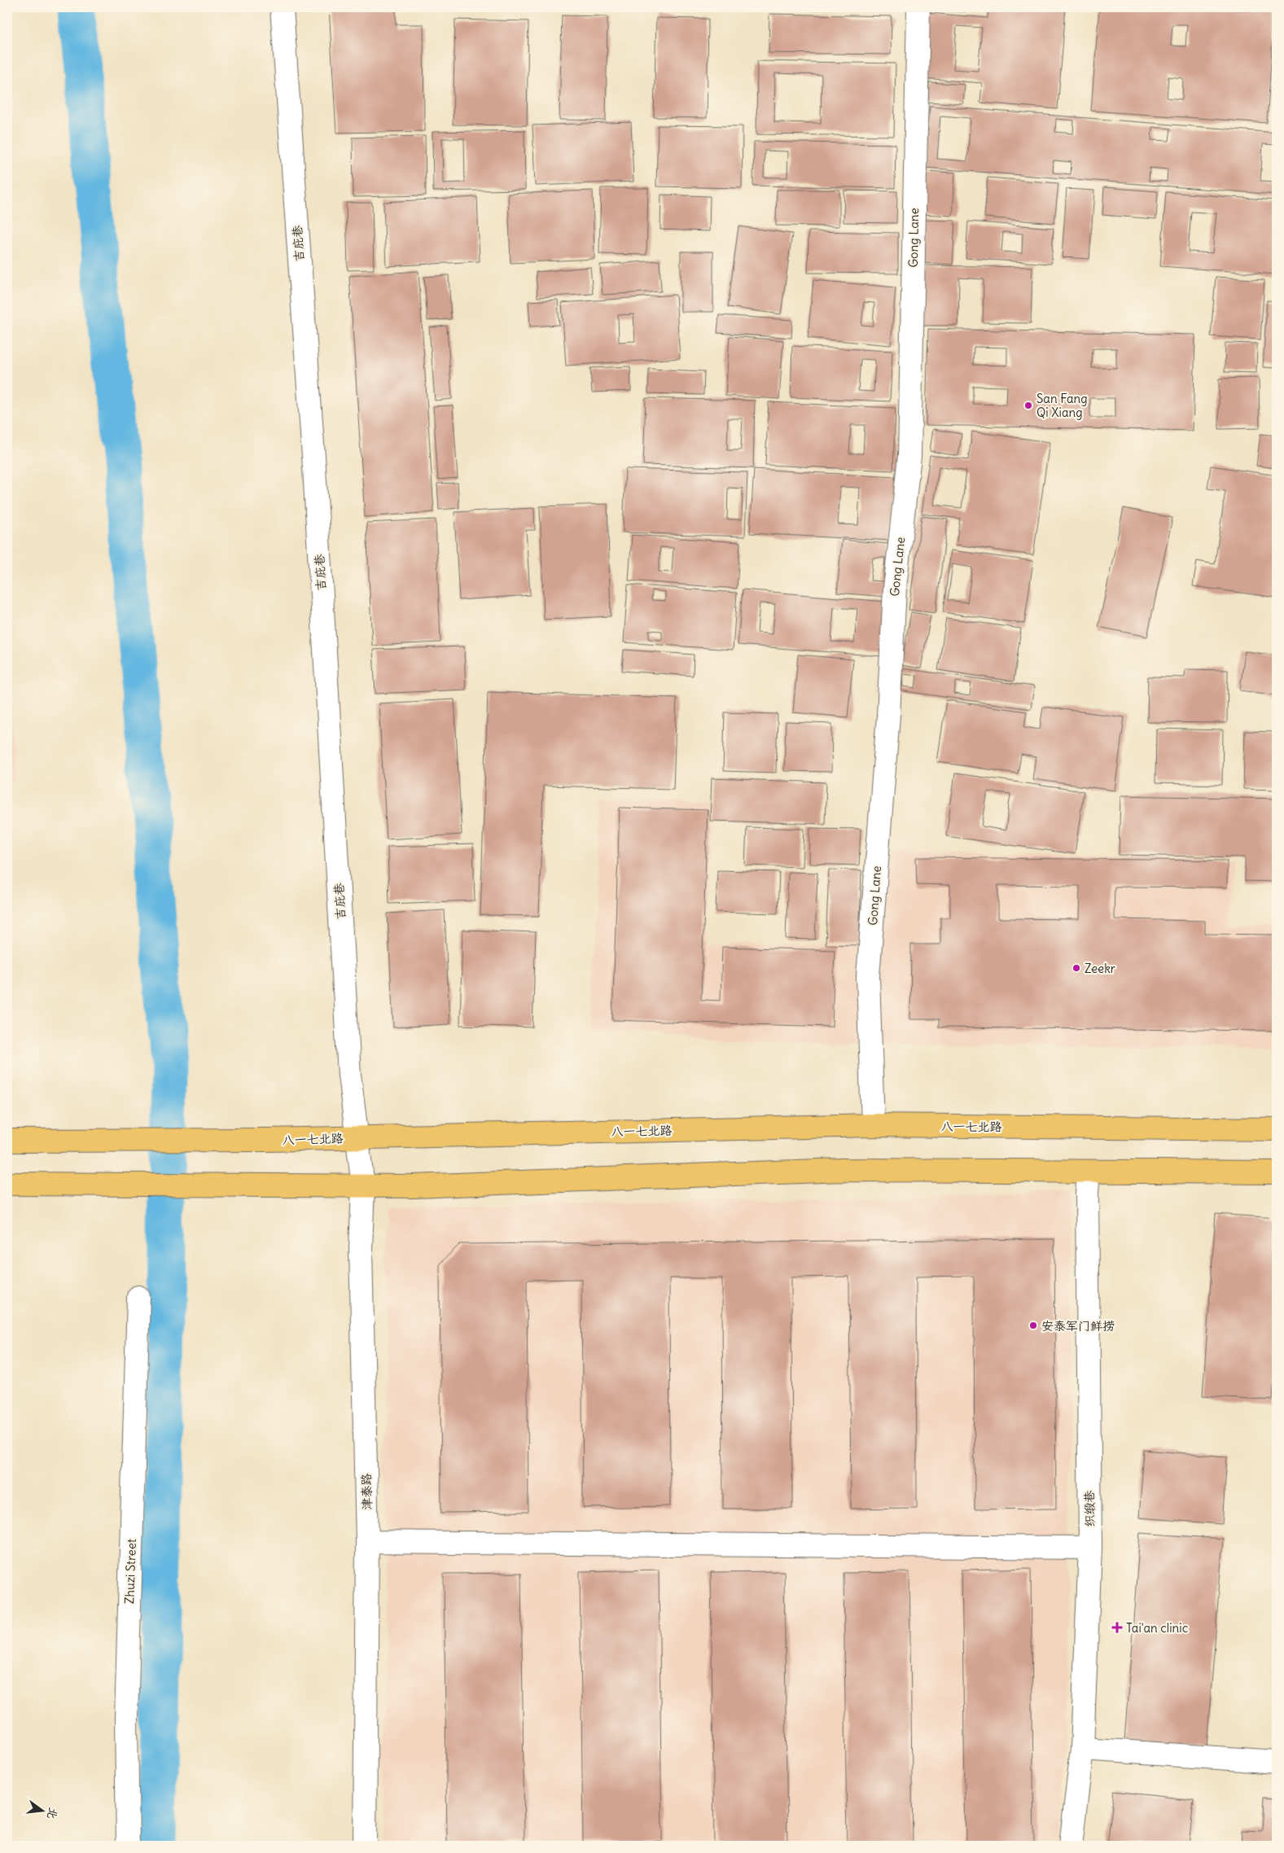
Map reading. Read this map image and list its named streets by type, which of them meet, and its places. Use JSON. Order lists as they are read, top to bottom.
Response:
{
  "streets": {
    "main road": ["八一七北路"],
    "street": [
      "Gong Lane",
      "吉庇巷",
      "津泰路",
      "织缎巷",
      "Zhuzi Street"
    ]
  },
  "crossings": [
    ["Gong Lane", "八一七北路"],
    ["吉庇巷", "八一七北路"],
    ["吉庇巷", "津泰路"],
    ["八一七北路", "津泰路"]
  ],
  "places": {
    "other": ["San Fang Qi Xiang", "Zeekr", "安泰军门鲜捞"],
    "health": ["Tai'an clinic"]
  },
  "north": "right"
}
